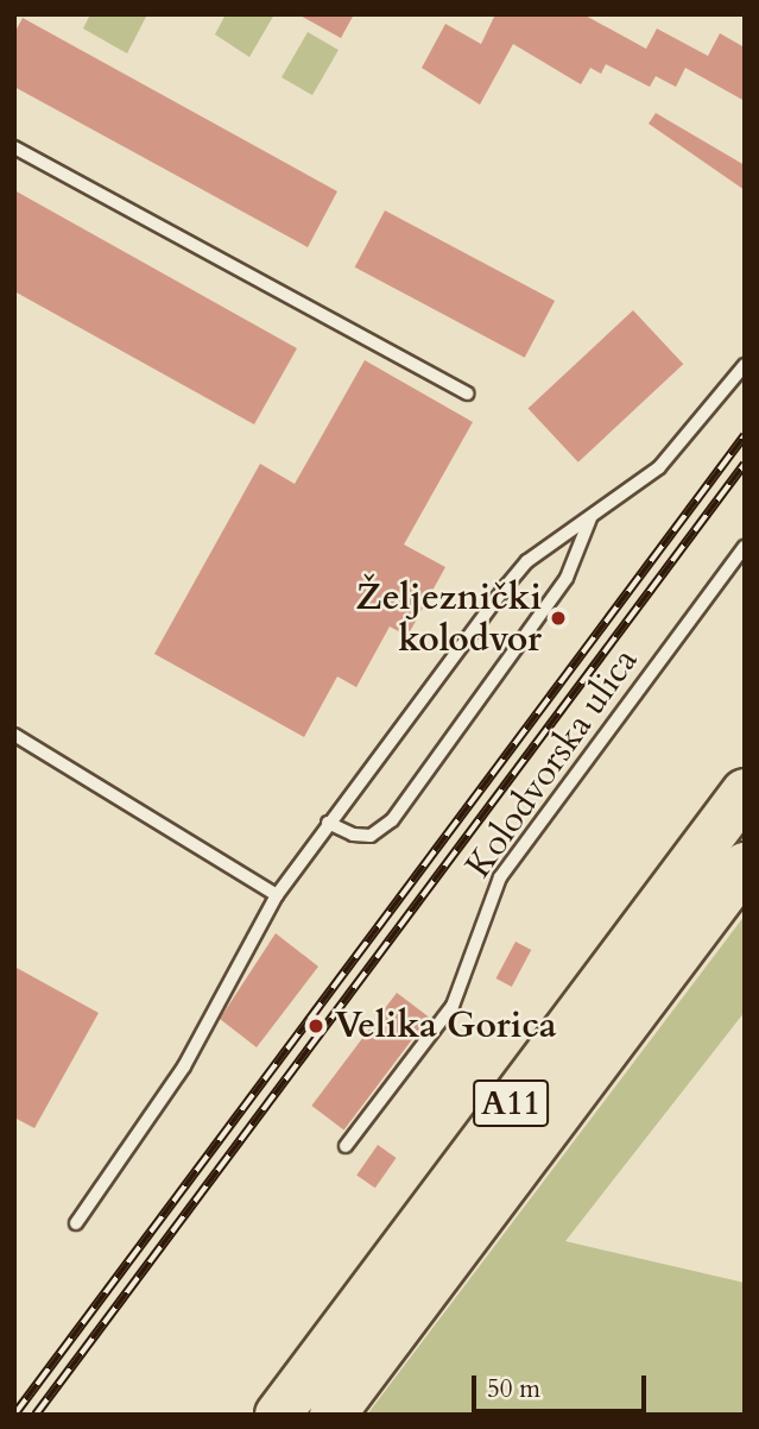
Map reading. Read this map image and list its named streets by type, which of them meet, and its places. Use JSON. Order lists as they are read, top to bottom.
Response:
{
  "streets": {
    "highway": ["A11"],
    "lane": ["Kolodvorska ulica"]
  },
  "places": ["Željeznički kolodvor", "Velika Gorica"],
  "scale_bar": "50 m"
}
